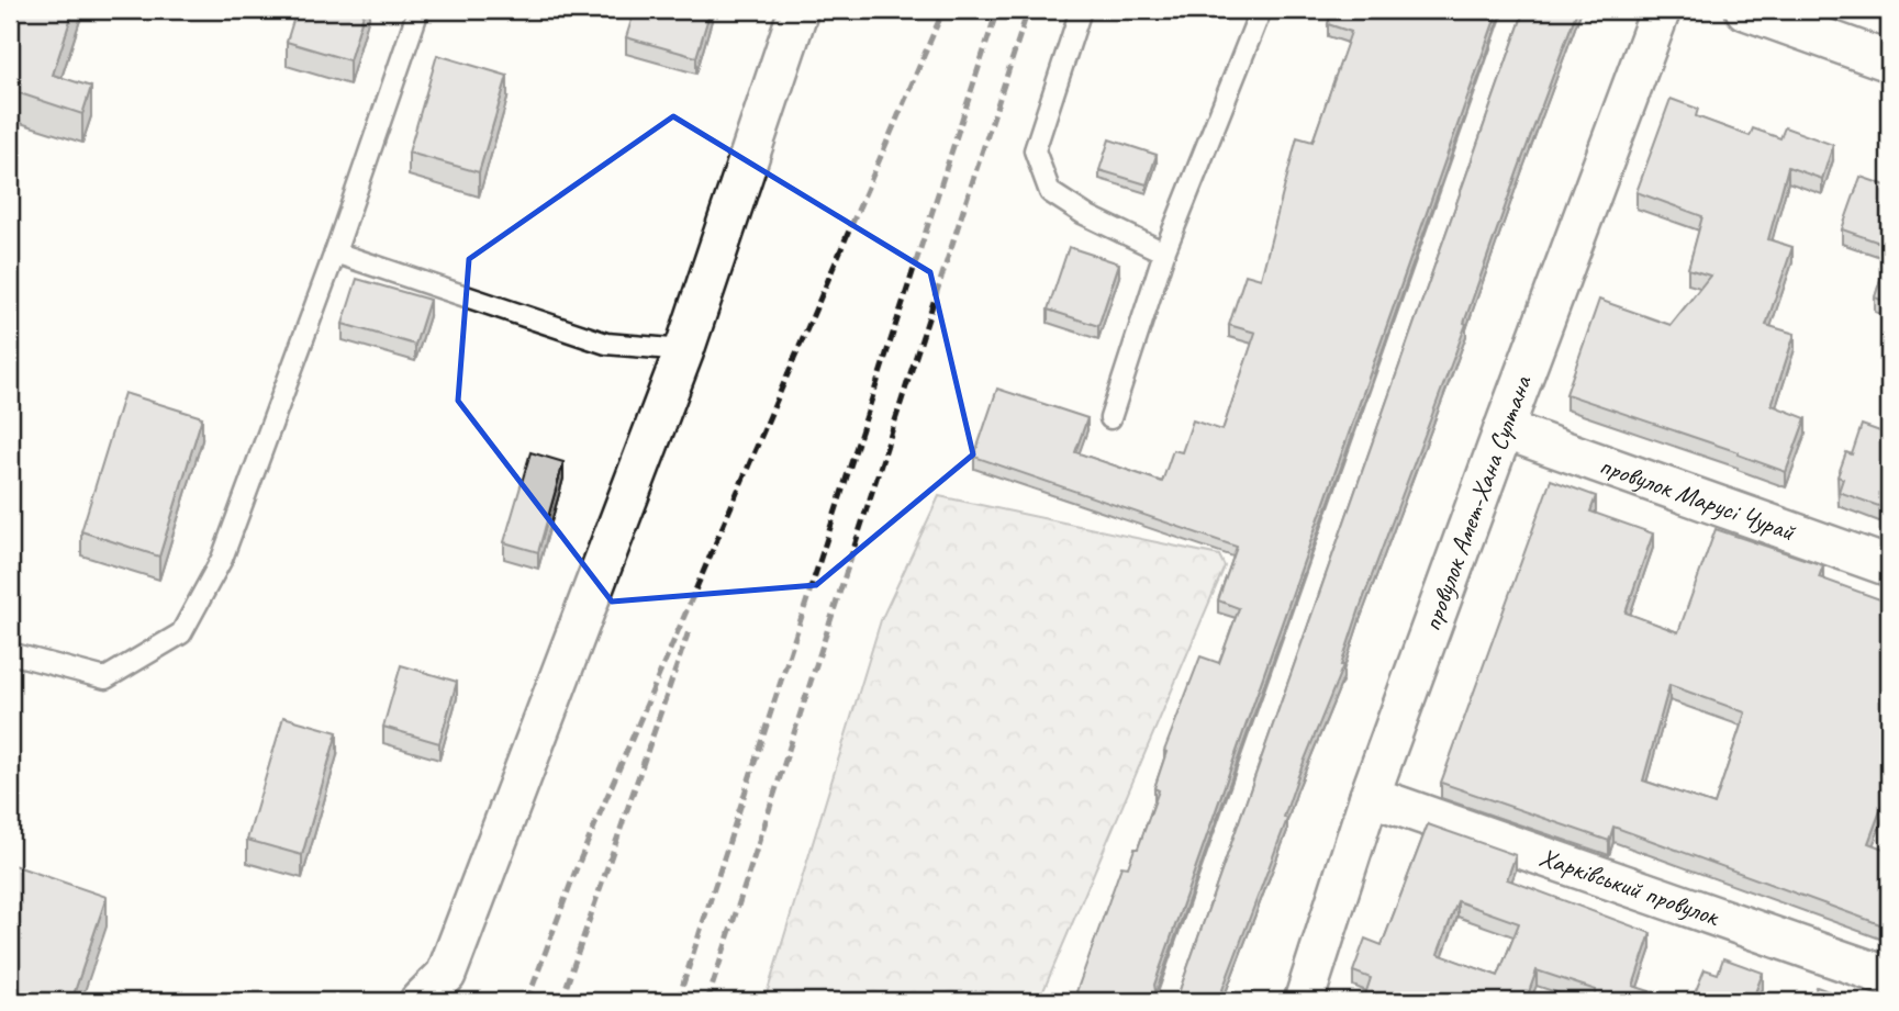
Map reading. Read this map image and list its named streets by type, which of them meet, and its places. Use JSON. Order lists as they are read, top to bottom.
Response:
{
  "streets": {
    "street": ["провулок Марусі Чурай", "провулок Амет-Хана Султана", "Харківський провулок"]
  },
  "crossings": [
    ["провулок Марусі Чурай", "провулок Амет-Хана Султана"],
    ["провулок Амет-Хана Султана", "Харківський провулок"]
  ]
}
